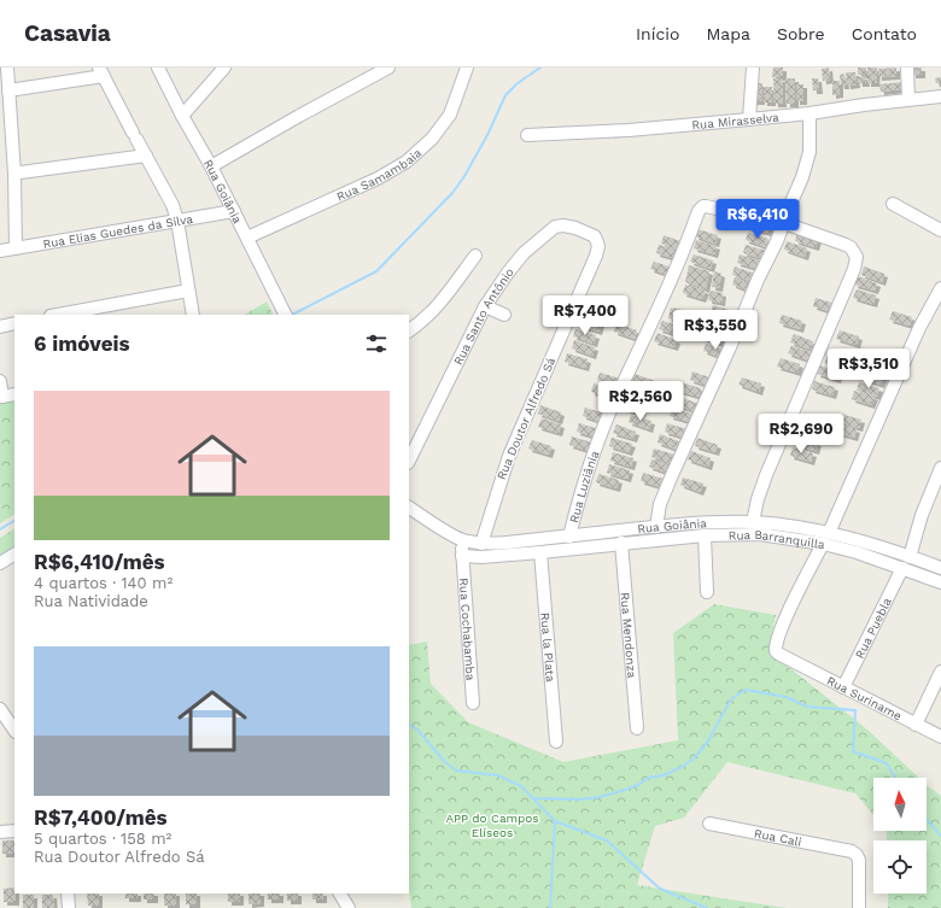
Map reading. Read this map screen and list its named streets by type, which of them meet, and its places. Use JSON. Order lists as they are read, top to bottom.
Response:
{
  "streets": {
    "street": [
      "Rua Mirasselva",
      "Rua Samambaia",
      "Rua Goiânia",
      "Rua Elias Guedes da Silva",
      "Rua Santo Antônio",
      "Rua Doutor Alfredo Sá",
      "Rua Luziânia",
      "Rua Barranquilla",
      "Rua Puebla",
      "Rua Cochabamba",
      "Rua Mendonza",
      "Rua la Plata",
      "Rua Suriname",
      "Rua Cali"
    ]
  },
  "crossings": [
    ["Rua Samambaia", "Rua Goiânia"],
    ["Rua Goiânia", "Rua Elias Guedes da Silva"],
    ["Rua Goiânia", "Rua Doutor Alfredo Sá"],
    ["Rua Goiânia", "Rua Luziânia"],
    ["Rua Goiânia", "Rua Barranquilla"],
    ["Rua Goiânia", "Rua Cochabamba"],
    ["Rua Goiânia", "Rua Suriname"],
    ["Rua Santo Antônio", "Rua Doutor Alfredo Sá"],
    ["Rua Barranquilla", "Rua Puebla"],
    ["Rua Barranquilla", "Rua Cochabamba"],
    ["Rua Barranquilla", "Rua Mendonza"],
    ["Rua Barranquilla", "Rua la Plata"],
    ["Rua Barranquilla", "Rua Suriname"],
    ["Rua Puebla", "Rua Suriname"]
  ],
  "parks": ["APP do Campos Elíseos"],
  "north": "top",
  "page": {
    "header": "Casavia",
    "nav": [
      "Início",
      "Mapa",
      "Sobre",
      "Contato"
    ],
    "price": [
      "R$6,410",
      "R$7,400",
      "R$3,550",
      "R$3,510",
      "R$2,560",
      "R$2,690"
    ],
    "heading": "6 imóveis",
    "list": [
      {
        "name": "R$6,410/mês",
        "note": "4 quartos · 140 m² · Rua Natividade"
      },
      {
        "name": "R$7,400/mês",
        "note": "5 quartos · 158 m² · Rua Doutor Alfredo Sá"
      }
    ]
  }
}
